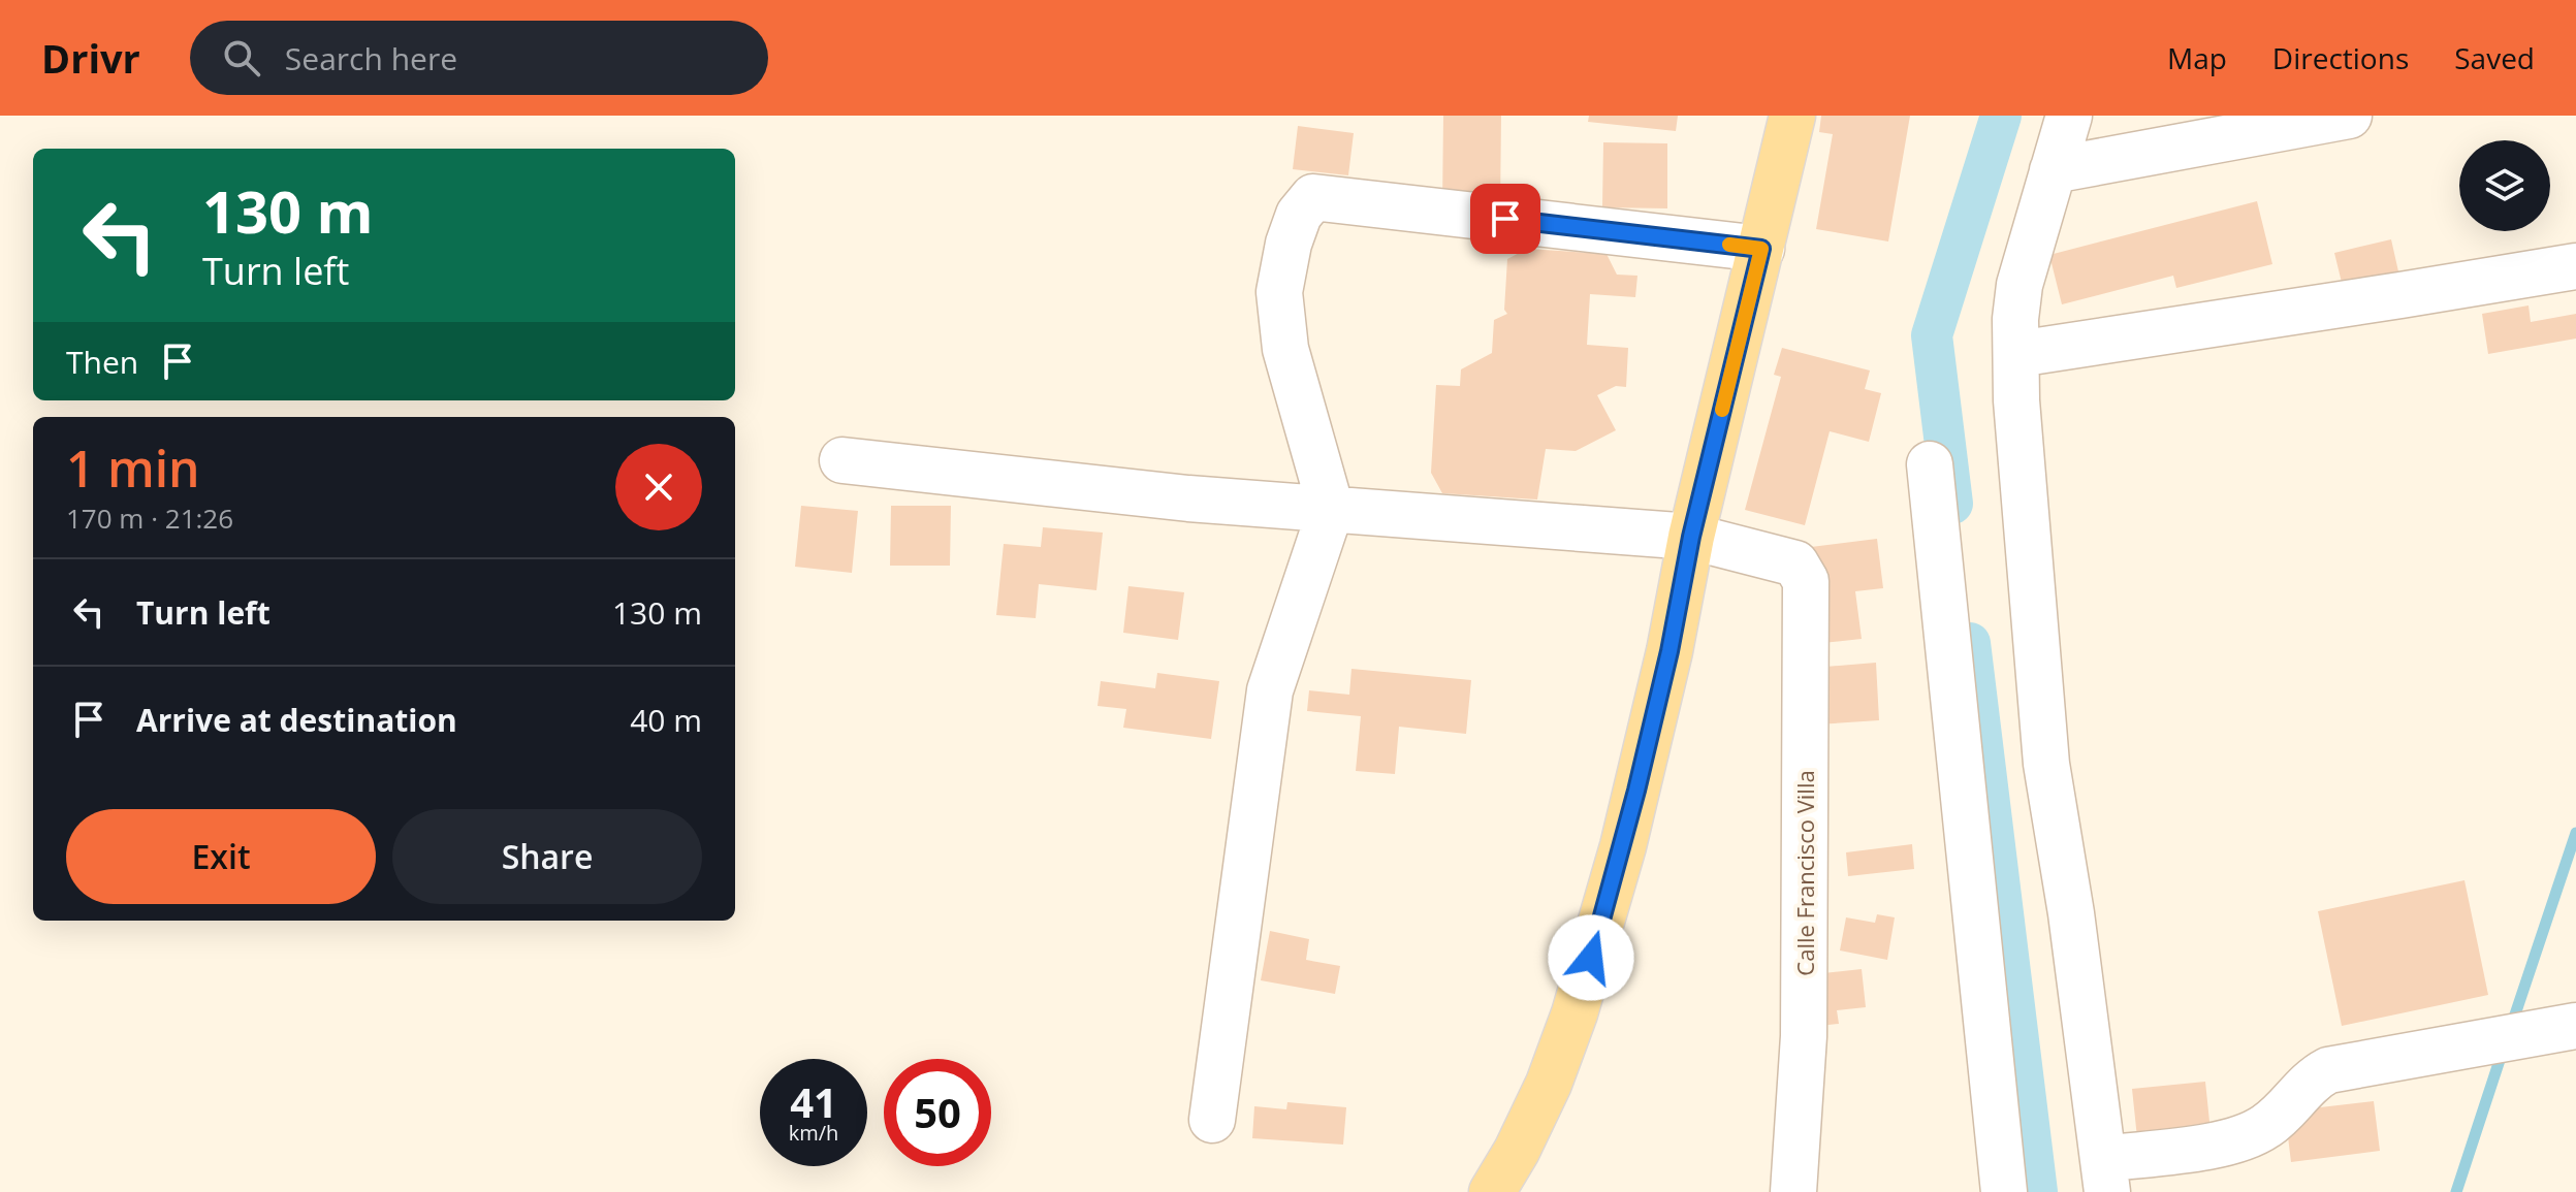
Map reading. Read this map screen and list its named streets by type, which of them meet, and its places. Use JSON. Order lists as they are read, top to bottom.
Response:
{
  "streets": {
    "street": ["Calle Francisco Villa"]
  },
  "page": {
    "header": "Drivr",
    "search": "Search here",
    "nav": ["Map", "Directions", "Saved"],
    "turn": ["130 m", "Turn left"],
    "then": "Then",
    "heading": ["1 min", "170 m · 21:26"],
    "list": [
      {
        "name": "Turn left",
        "value": "130 m"
      },
      {
        "name": "Arrive at destination",
        "value": "40 m"
      }
    ],
    "buttons": ["Exit", "Share"],
    "speed": "41 km/h",
    "limit": "50"
  }
}
